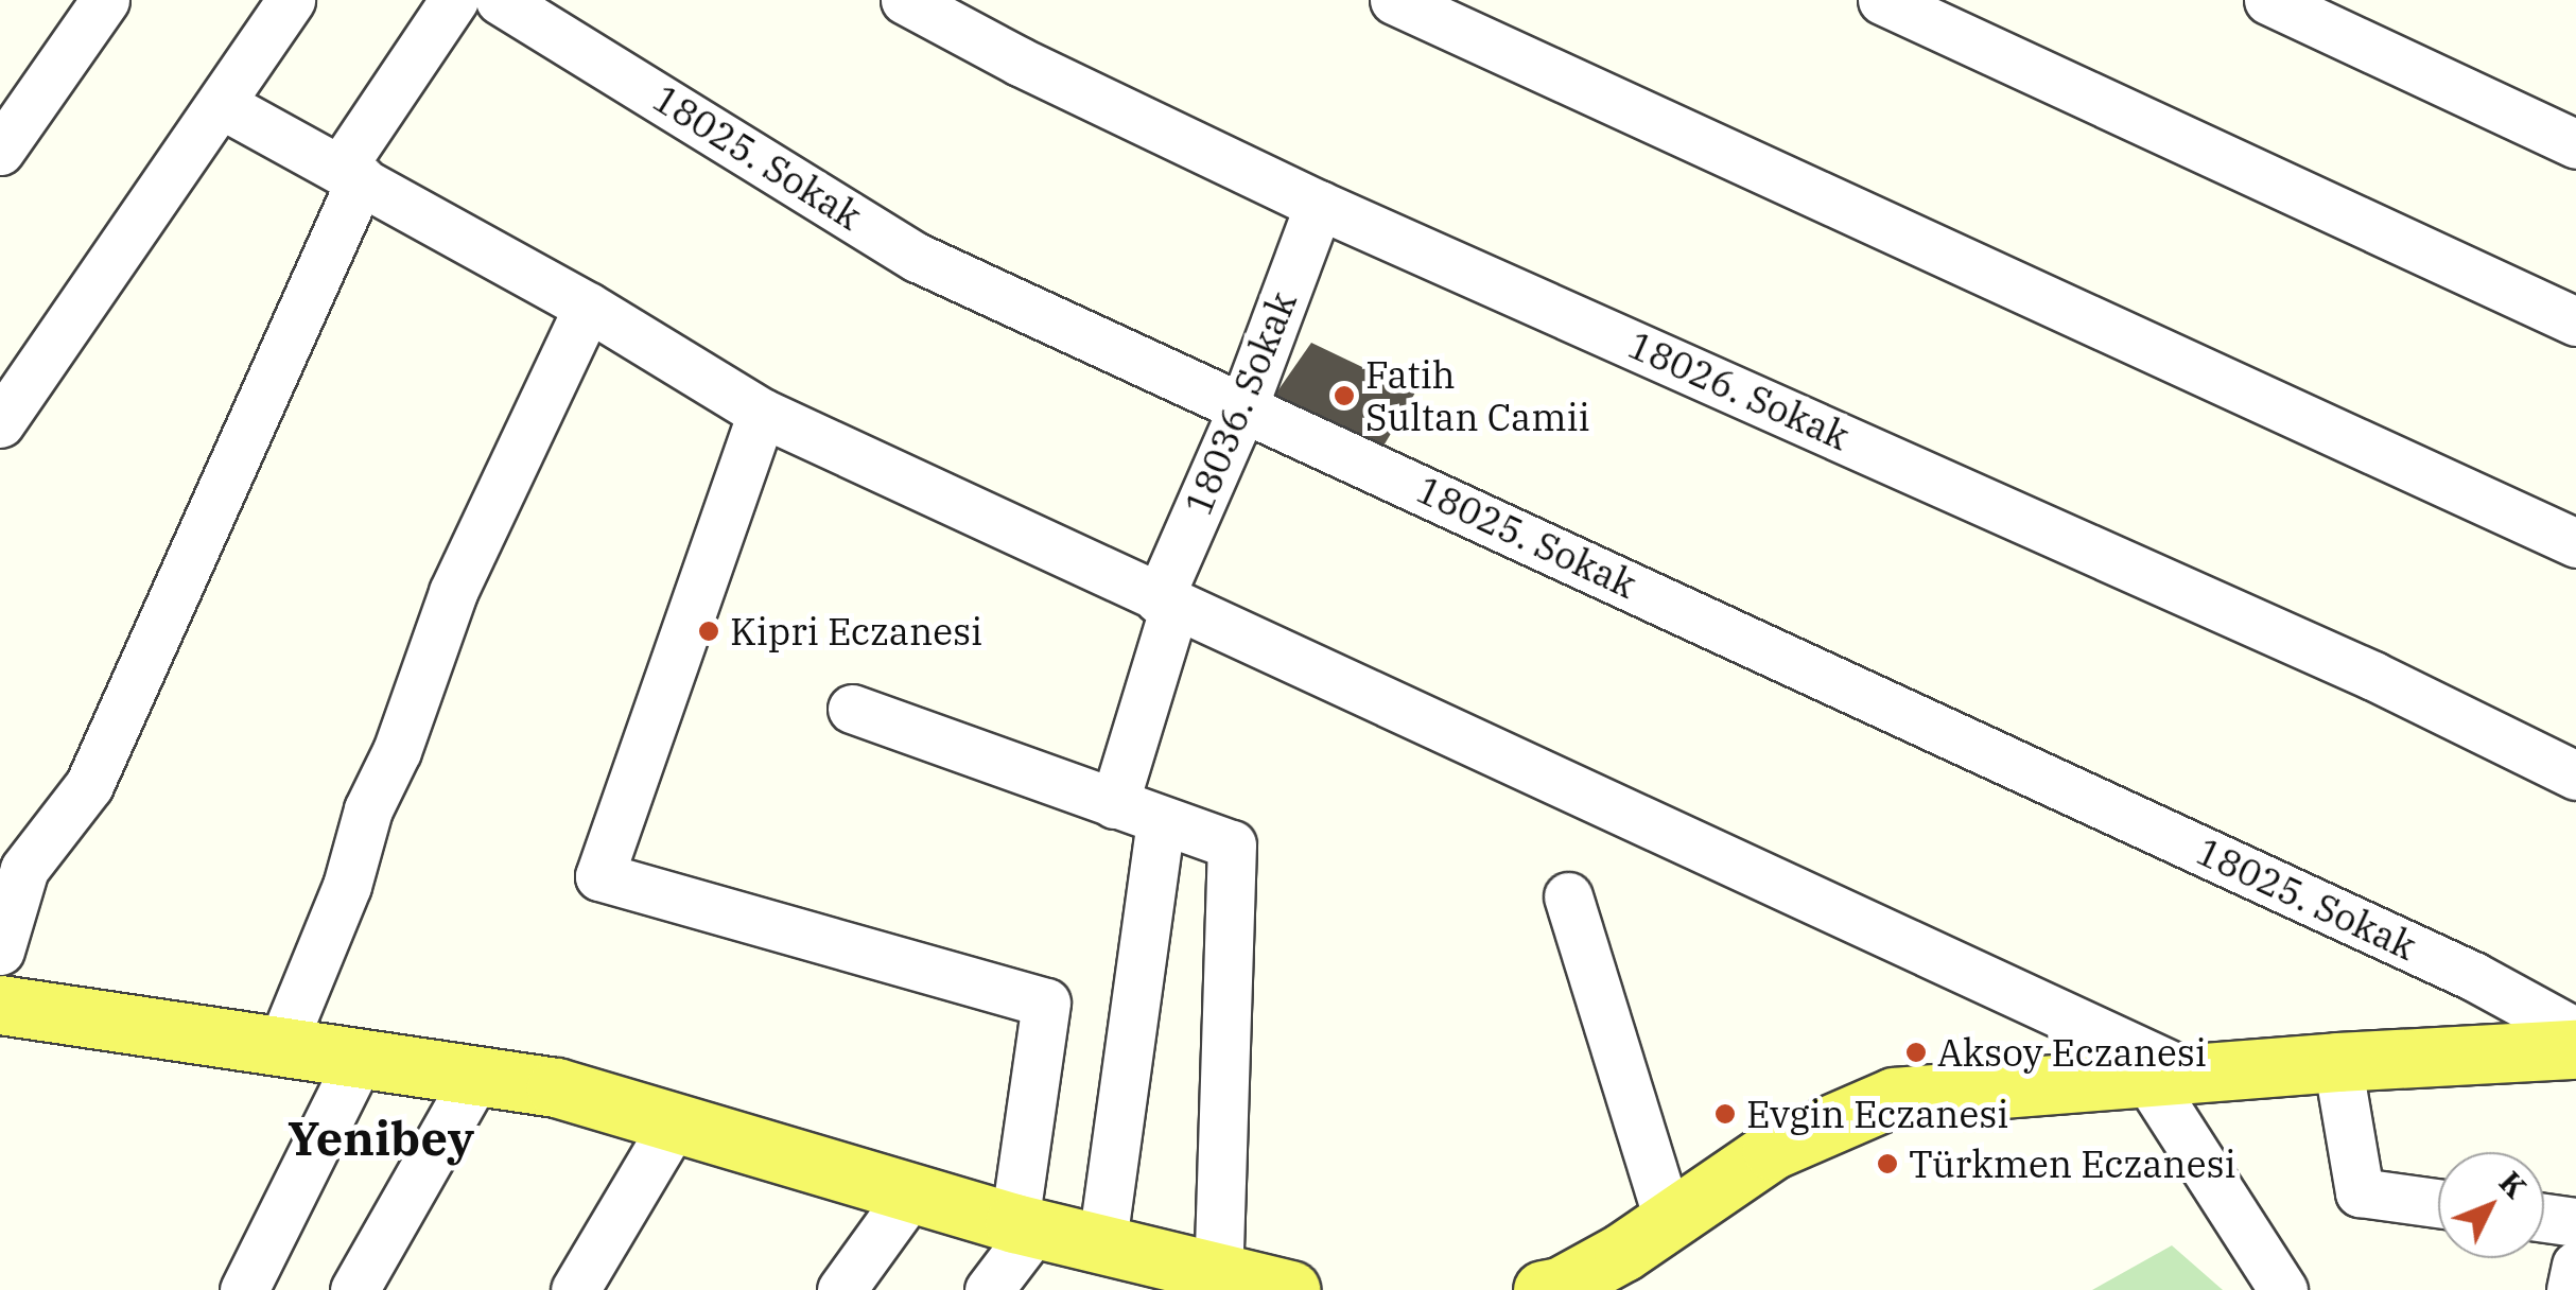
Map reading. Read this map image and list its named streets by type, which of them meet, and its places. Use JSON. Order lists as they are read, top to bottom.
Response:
{
  "streets": {
    "street": ["18025. Sokak", "18026. Sokak", "18036. Sokak"]
  },
  "crossings": [
    ["18025. Sokak", "18036. Sokak"],
    ["18026. Sokak", "18036. Sokak"]
  ],
  "districts": ["Yenibey"],
  "places": [
    "Fatih Sultan Camii",
    "Kipri Eczanesi",
    "Aksoy Eczanesi",
    "Evgin Eczanesi",
    "Türkmen Eczanesi"
  ],
  "north": "top right"
}
